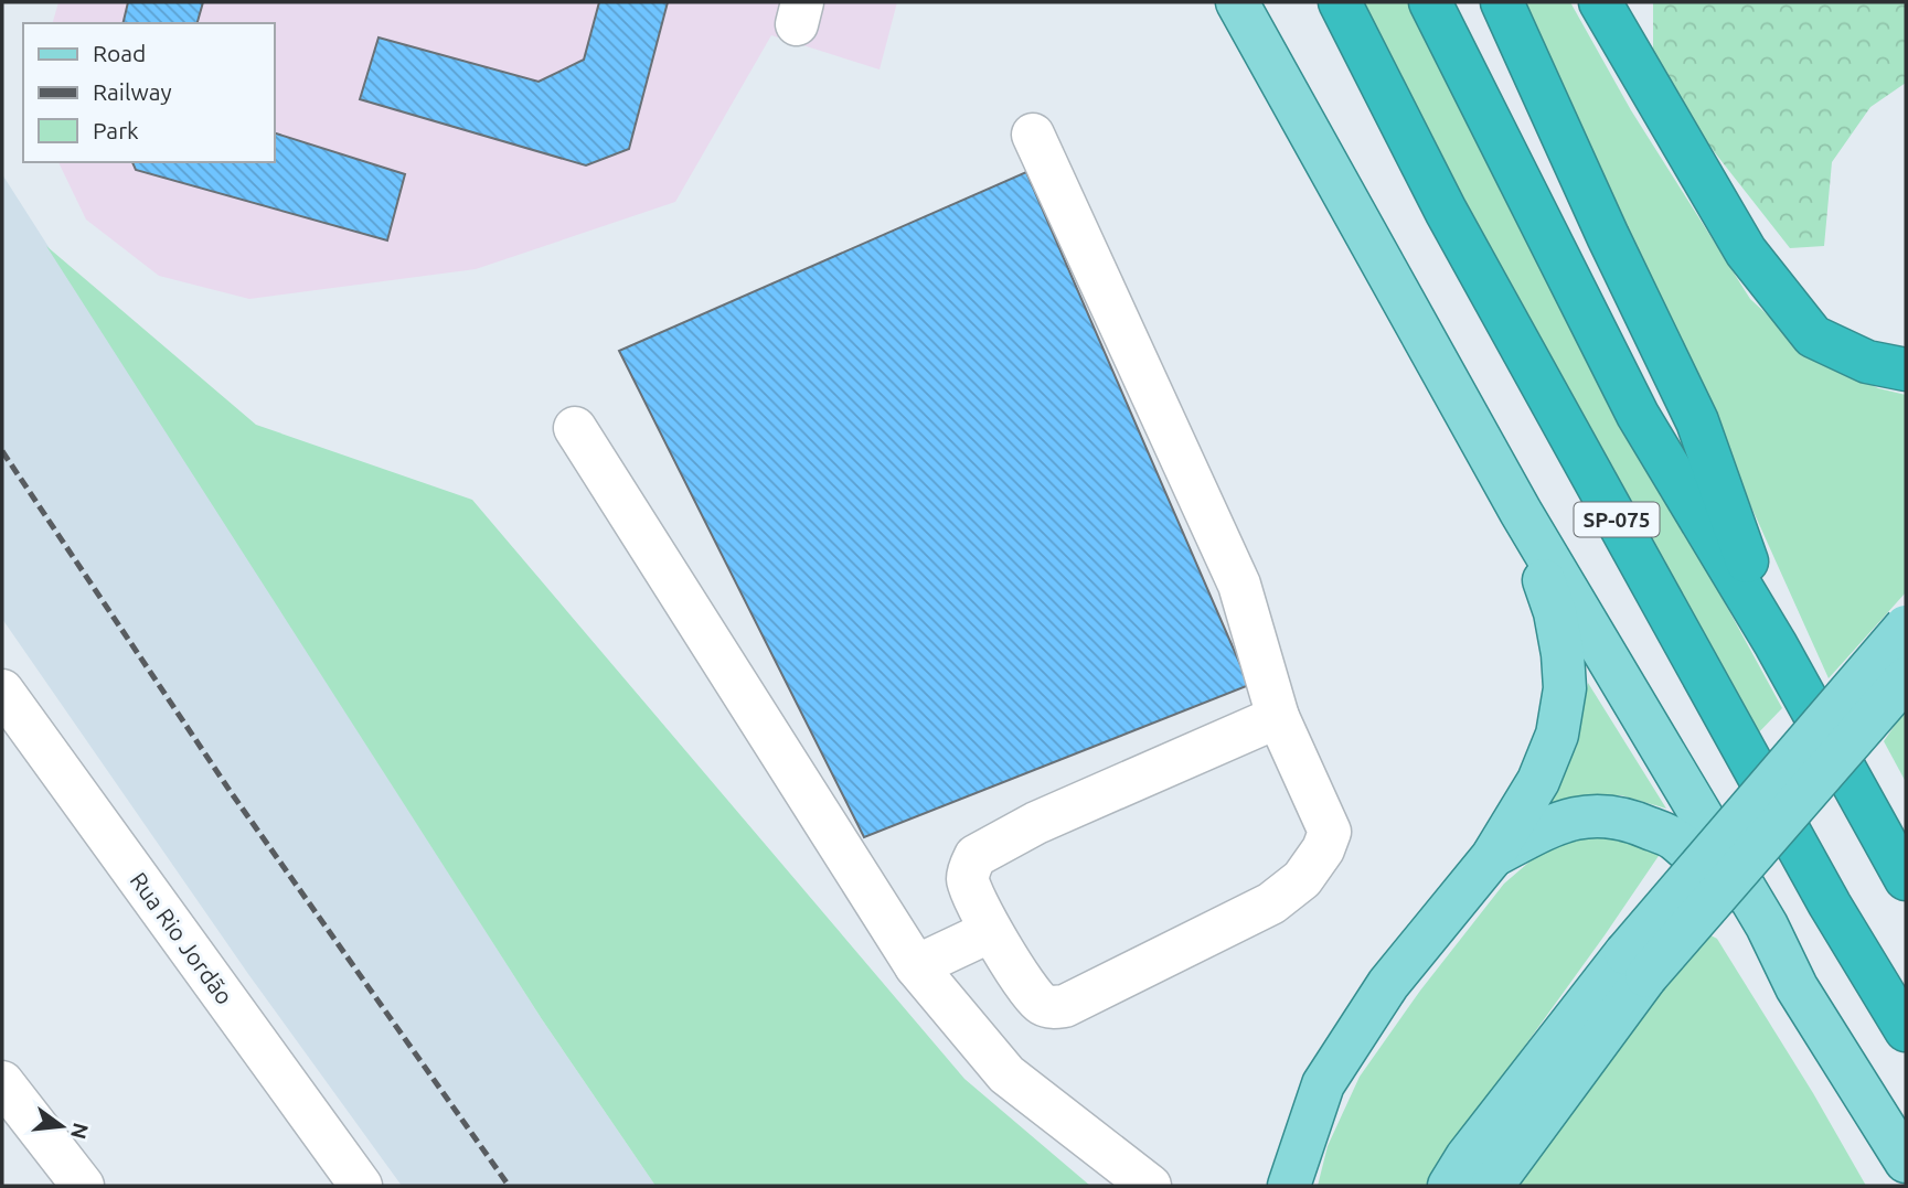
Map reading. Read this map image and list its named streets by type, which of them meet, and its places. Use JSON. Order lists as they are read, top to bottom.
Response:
{
  "streets": {
    "highway": ["SP-075"],
    "street": ["Rua Rio Jordão"]
  },
  "legend": ["Road", "Railway", "Park"],
  "north": "right"
}
